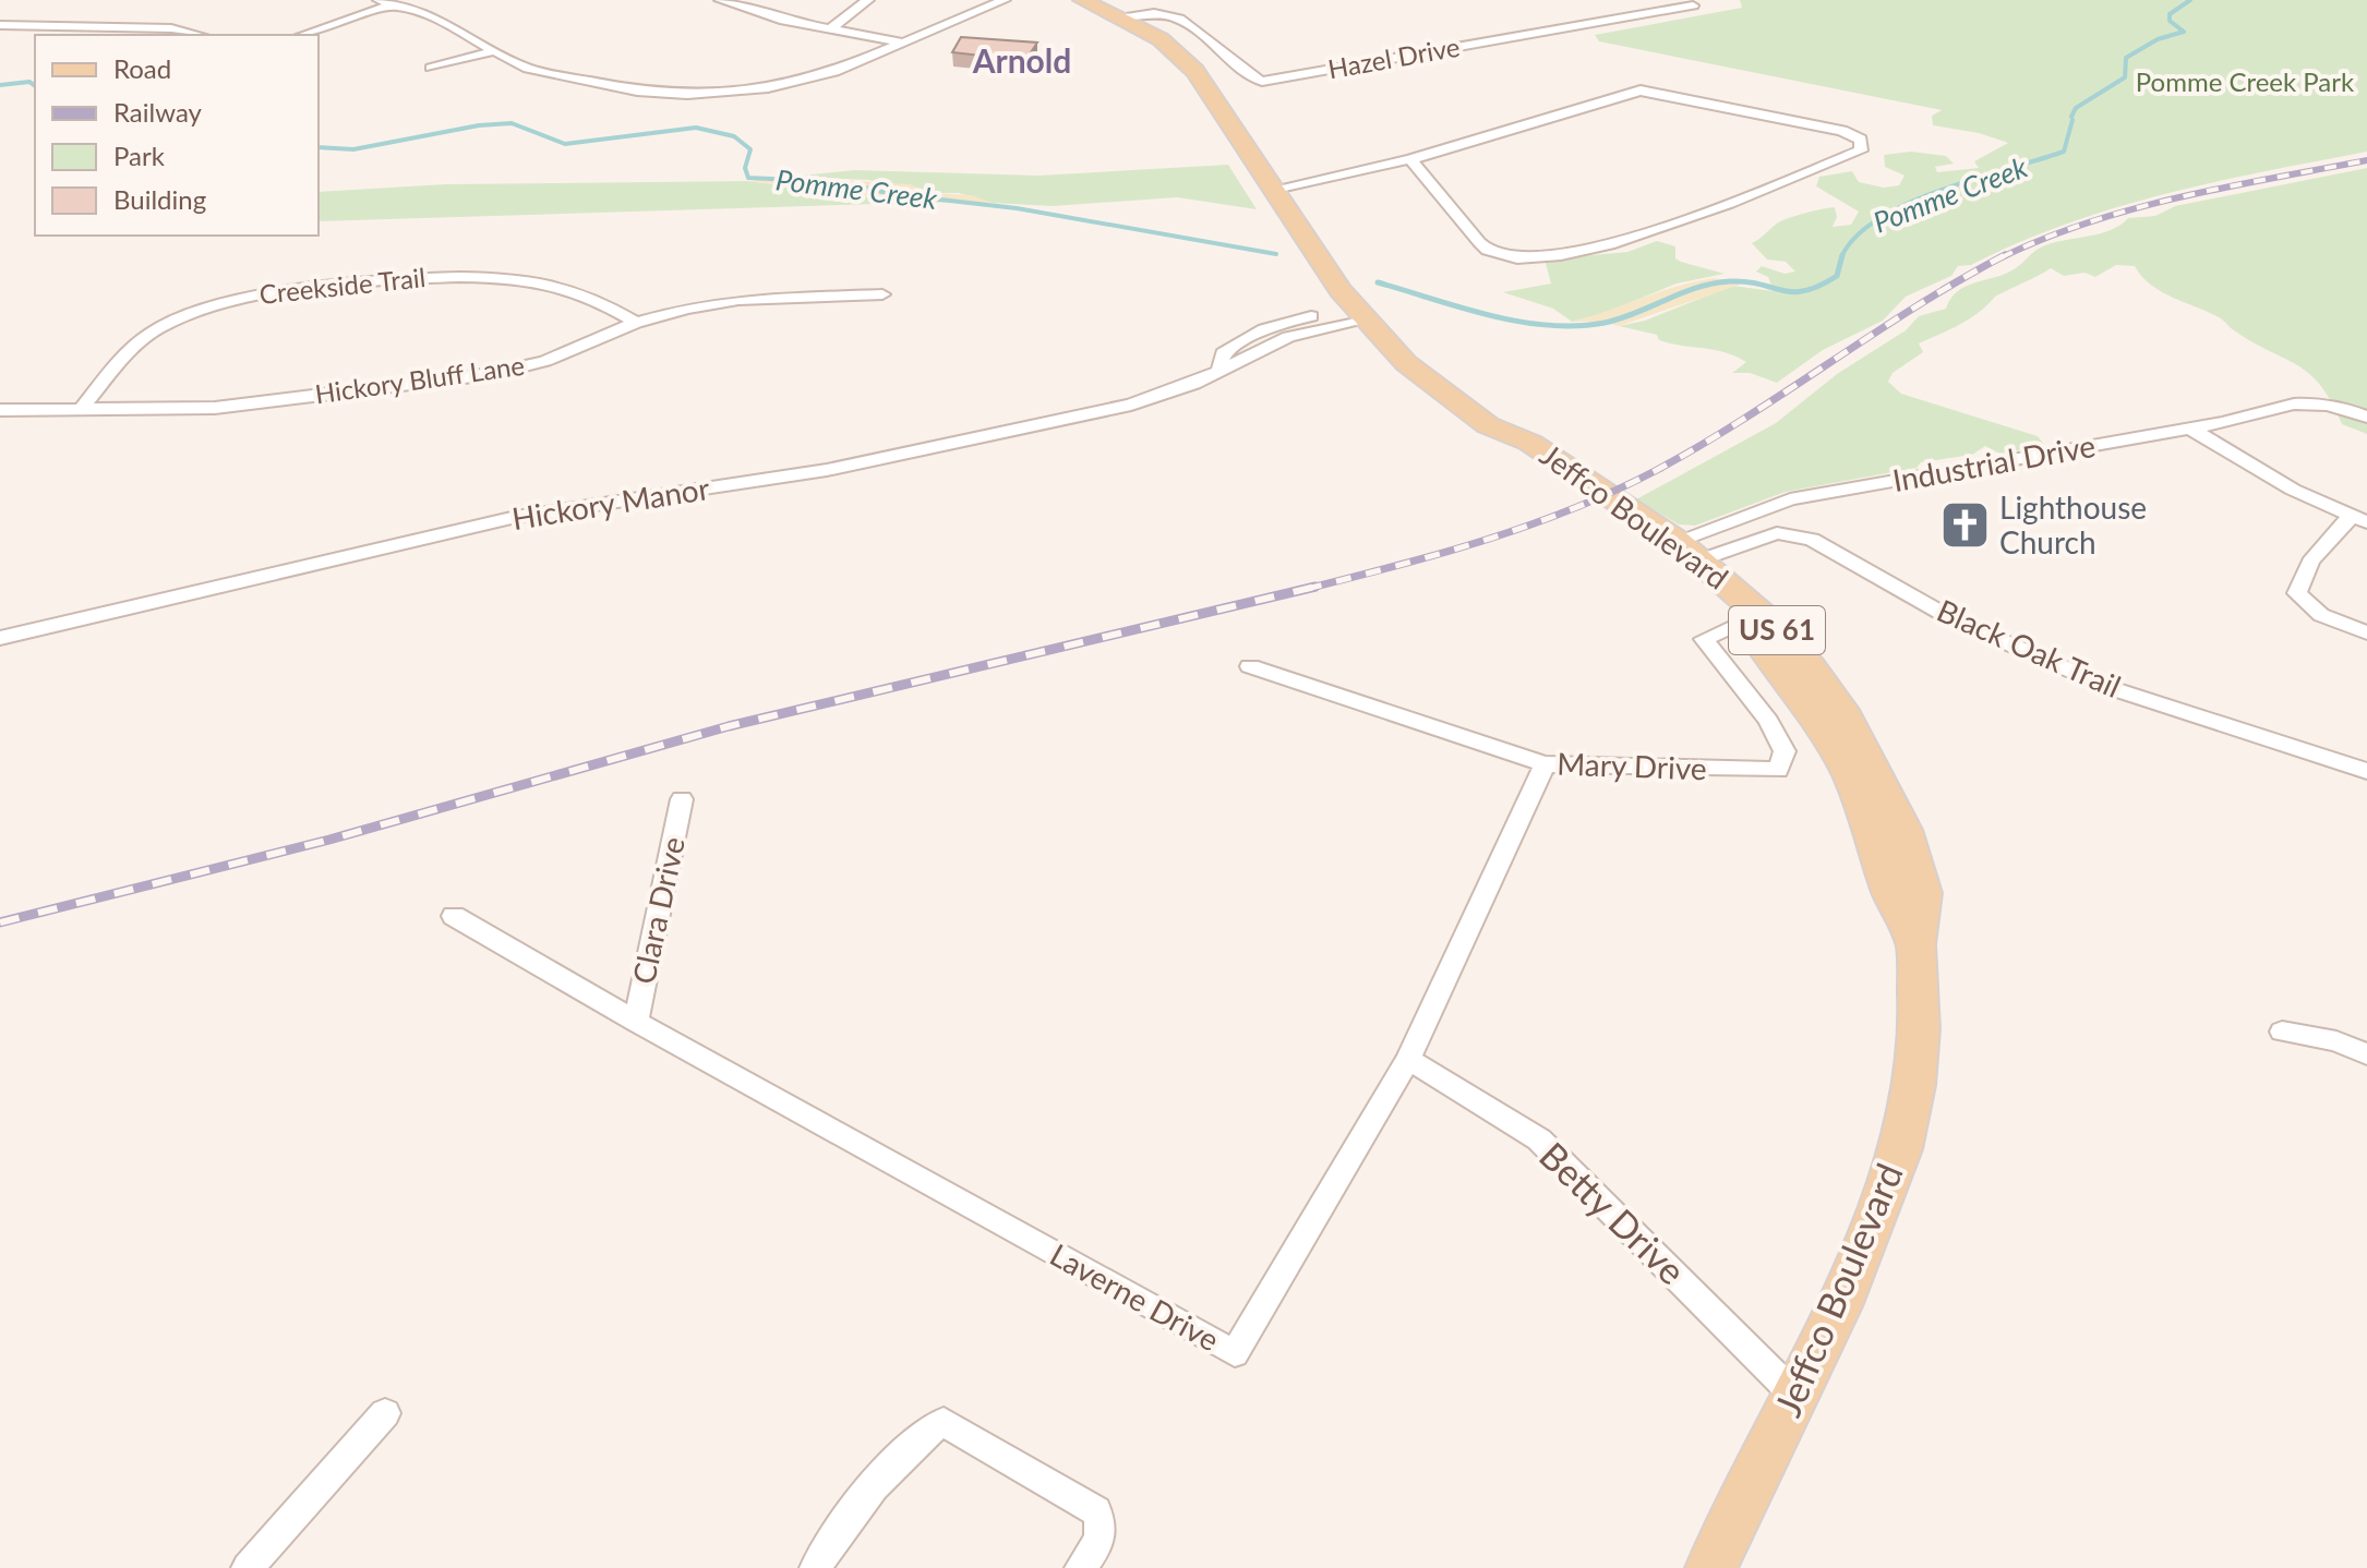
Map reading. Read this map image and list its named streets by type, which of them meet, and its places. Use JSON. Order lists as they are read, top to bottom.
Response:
{
  "streets": {
    "main road": ["Jeffco Boulevard", "US 61"],
    "street": [
      "Hazel Drive",
      "Creekside Trail",
      "Hickory Bluff Lane",
      "Industrial Drive",
      "Hickory Manor",
      "Black Oak Trail",
      "Mary Drive",
      "Clara Drive",
      "Betty Drive",
      "Laverne Drive"
    ]
  },
  "crossings": [
    ["Hazel Drive", "Jeffco Boulevard"],
    ["Creekside Trail", "Hickory Bluff Lane"],
    ["Industrial Drive", "Jeffco Boulevard"],
    ["Industrial Drive", "Black Oak Trail"],
    ["Hickory Manor", "Jeffco Boulevard"],
    ["Jeffco Boulevard", "Black Oak Trail"],
    ["Jeffco Boulevard", "Mary Drive"],
    ["Jeffco Boulevard", "Betty Drive"],
    ["Mary Drive", "Laverne Drive"],
    ["Clara Drive", "Laverne Drive"],
    ["Betty Drive", "Laverne Drive"]
  ],
  "districts": ["Arnold"],
  "water": ["Pomme Creek"],
  "parks": ["Pomme Creek Park"],
  "places": {
    "church": ["Lighthouse Church"]
  },
  "legend": [
    "Road",
    "Railway",
    "Park",
    "Building"
  ]
}
